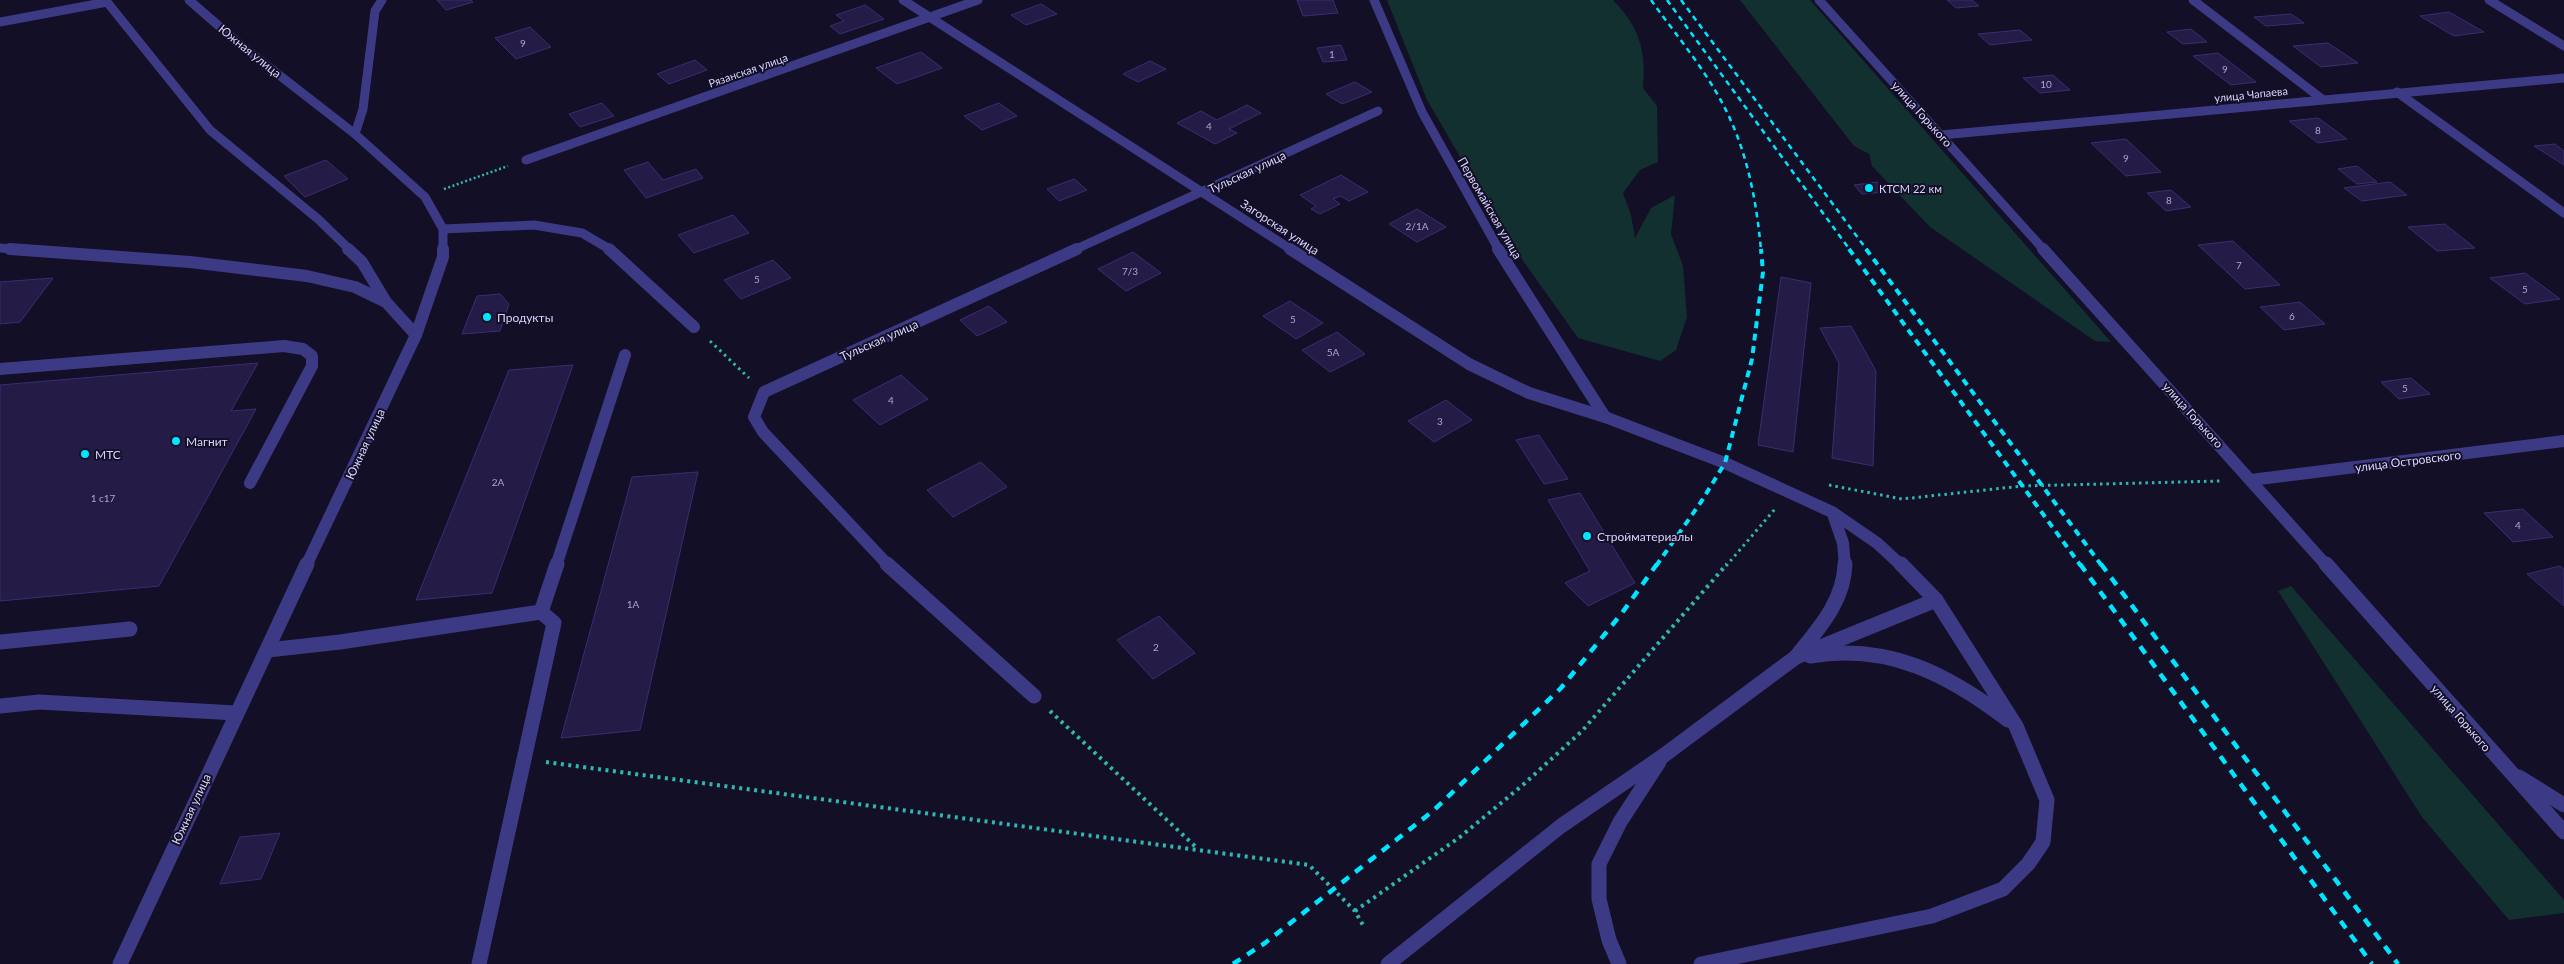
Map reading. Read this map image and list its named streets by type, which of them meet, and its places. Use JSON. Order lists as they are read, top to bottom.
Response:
{
  "streets": {
    "street": [
      "Южная улица",
      "Рязанская улица",
      "улица Чапаева",
      "улица Горького",
      "Тульская улица",
      "Первомайская улица",
      "Загорская улица",
      "улица Островского"
    ]
  },
  "crossings": [
    ["Рязанская улица", "Загорская улица"],
    ["улица Чапаева", "улица Горького"],
    ["улица Горького", "улица Островского"],
    ["Тульская улица", "Загорская улица"],
    ["Первомайская улица", "Загорская улица"]
  ],
  "places": [
    "КТСМ 22 км",
    "Продукты",
    "Магнит",
    "МТС",
    "Стройматериалы"
  ],
  "house_numbers": [
    "9",
    "1",
    "9",
    "10",
    "4",
    "8",
    "9",
    "8",
    "2/1А",
    "7",
    "7/3",
    "5",
    "5",
    "6",
    "5",
    "5А",
    "5",
    "4",
    "3",
    "2А",
    "1 с17",
    "4",
    "1А",
    "2"
  ]
}
